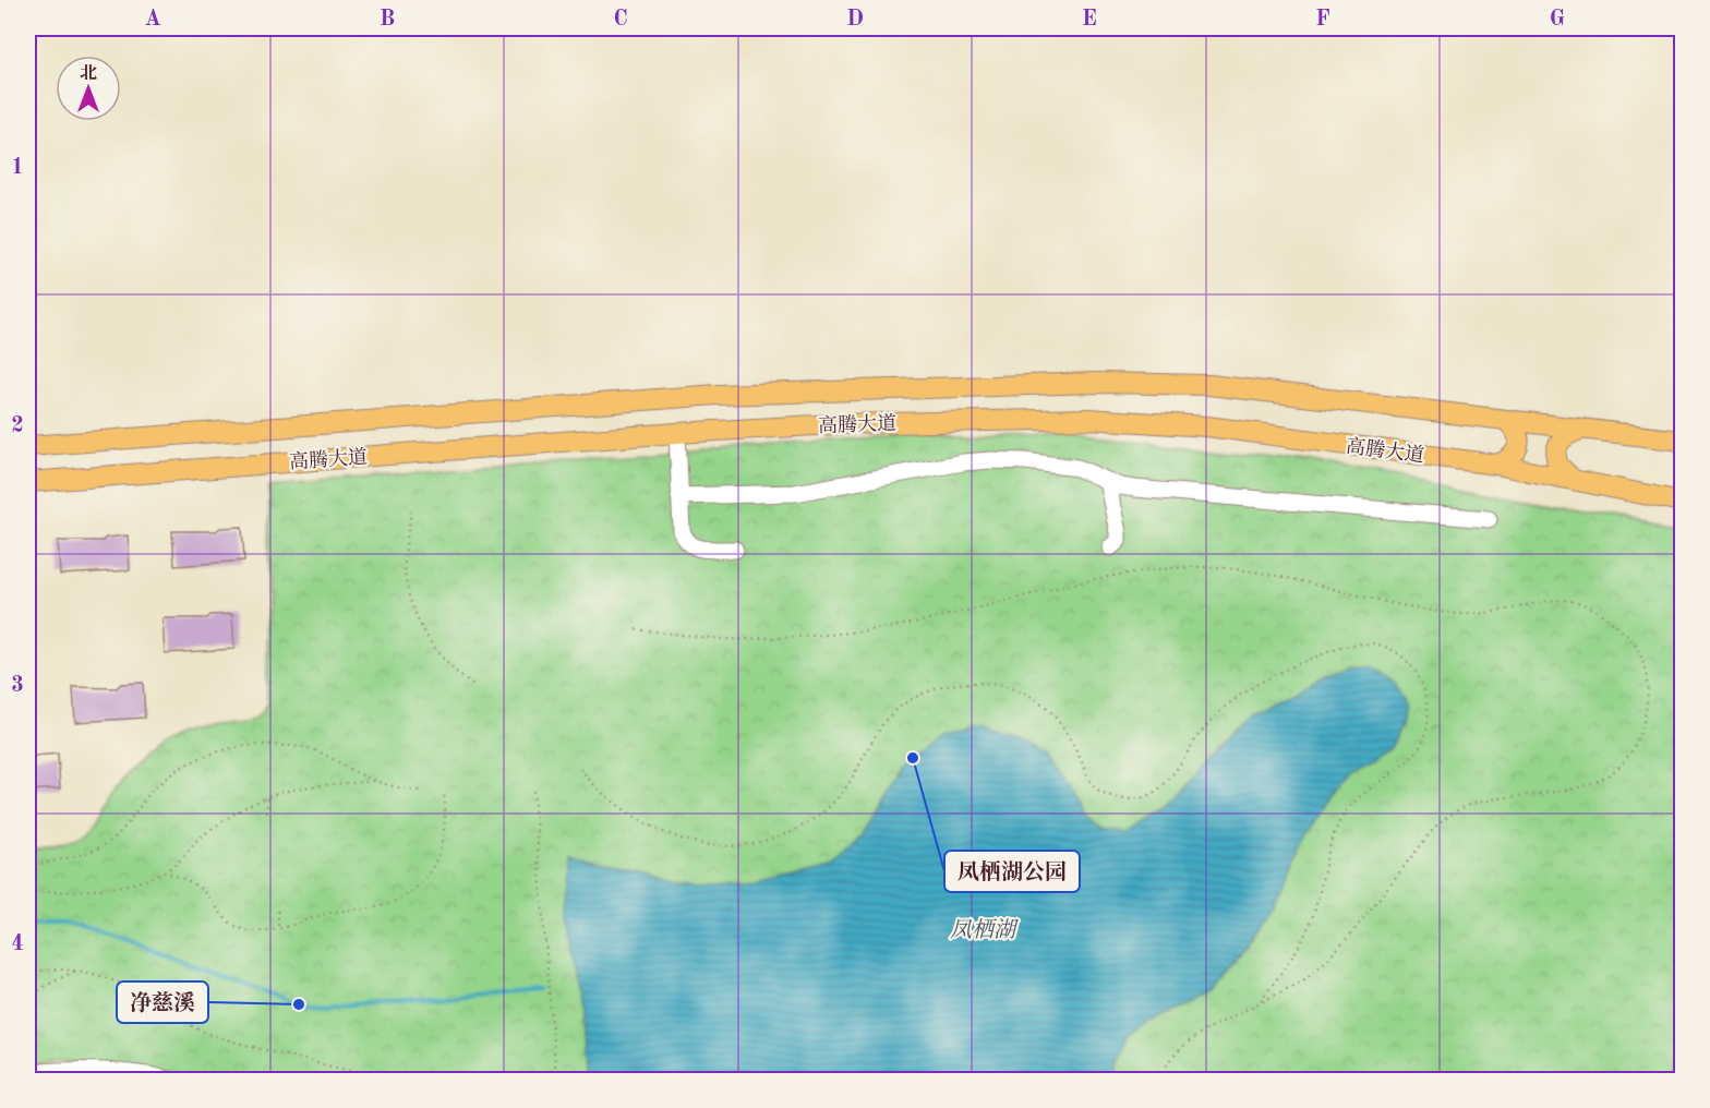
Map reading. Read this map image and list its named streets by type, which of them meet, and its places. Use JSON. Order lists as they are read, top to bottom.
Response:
{
  "streets": {
    "main road": ["高腾大道"]
  },
  "water": ["凤栖湖"],
  "places": ["凤栖湖公园", "净慈溪"],
  "north": "top",
  "grid": {
    "columns": [
      "A",
      "B",
      "C",
      "D",
      "E",
      "F",
      "G"
    ],
    "rows": [
      "1",
      "2",
      "3",
      "4"
    ]
  }
}
